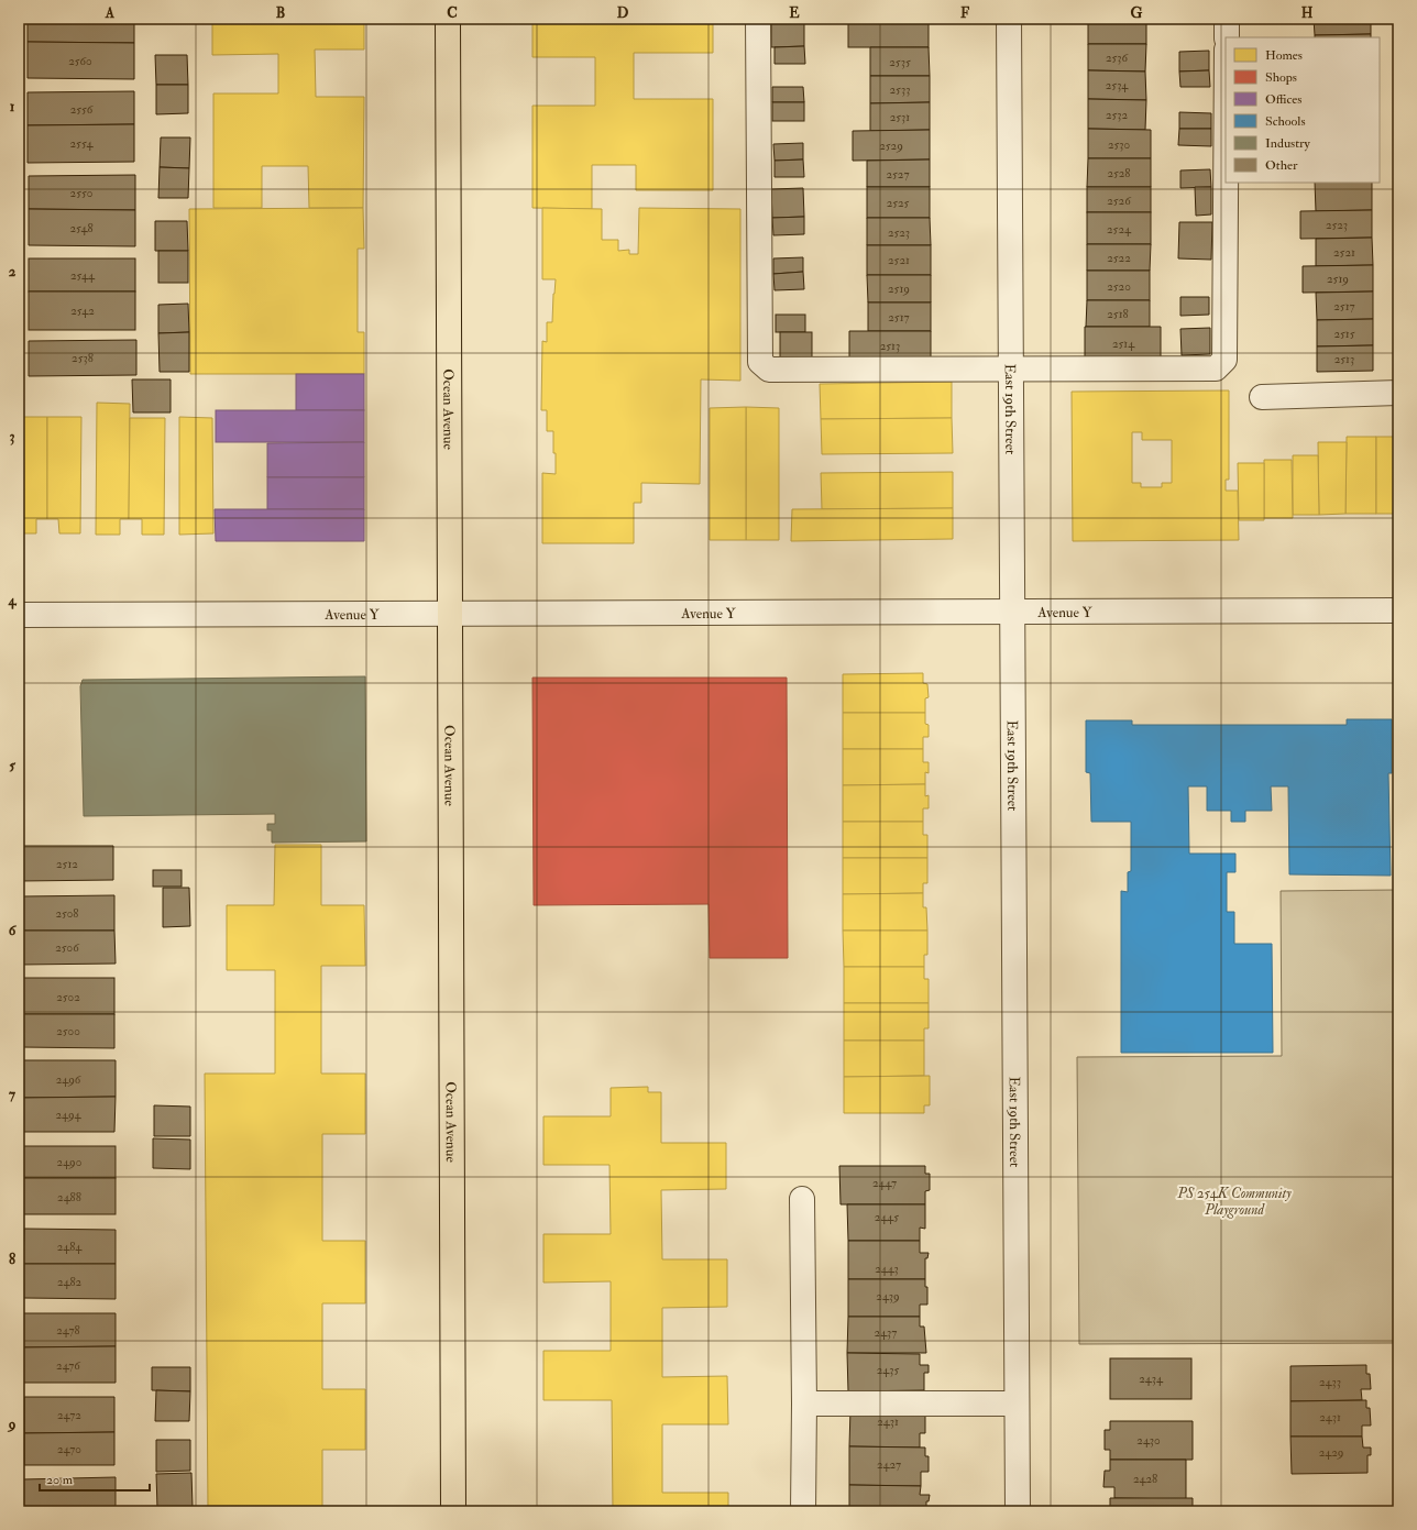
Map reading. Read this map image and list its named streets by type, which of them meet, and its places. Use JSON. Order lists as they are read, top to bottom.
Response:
{
  "streets": {
    "main road": ["Ocean Avenue"],
    "street": ["East 19th Street", "Avenue Y"]
  },
  "crossings": [
    ["Ocean Avenue", "Avenue Y"],
    ["East 19th Street", "Avenue Y"]
  ],
  "parks": ["PS 254K Community Playground"],
  "house_numbers": [
    "2536",
    "2560",
    "2535",
    "2534",
    "2533",
    "2556",
    "2532",
    "2531",
    "2554",
    "2530",
    "2529",
    "2528",
    "2527",
    "2550",
    "2526",
    "2525",
    "2523",
    "2548",
    "2524",
    "2523",
    "2521",
    "2522",
    "2521",
    "2544",
    "2519",
    "2520",
    "2519",
    "2517",
    "2542",
    "2518",
    "2517",
    "2515",
    "2514",
    "2513",
    "2538",
    "2513",
    "2512",
    "2508",
    "2506",
    "2502",
    "2500",
    "2496",
    "2494",
    "2490",
    "2447",
    "2488",
    "2445",
    "2484",
    "2443",
    "2482",
    "2439",
    "2478",
    "2437",
    "2476",
    "2435",
    "2434",
    "2433",
    "2472",
    "2431",
    "2431",
    "2430",
    "2470",
    "2429",
    "2427",
    "2428"
  ],
  "legend": [
    "Homes",
    "Shops",
    "Offices",
    "Schools",
    "Industry",
    "Other"
  ],
  "scale_bar": "20 m",
  "grid": {
    "columns": [
      "A",
      "B",
      "C",
      "D",
      "E",
      "F",
      "G",
      "H"
    ],
    "rows": [
      "1",
      "2",
      "3",
      "4",
      "5",
      "6",
      "7",
      "8",
      "9"
    ]
  }
}
